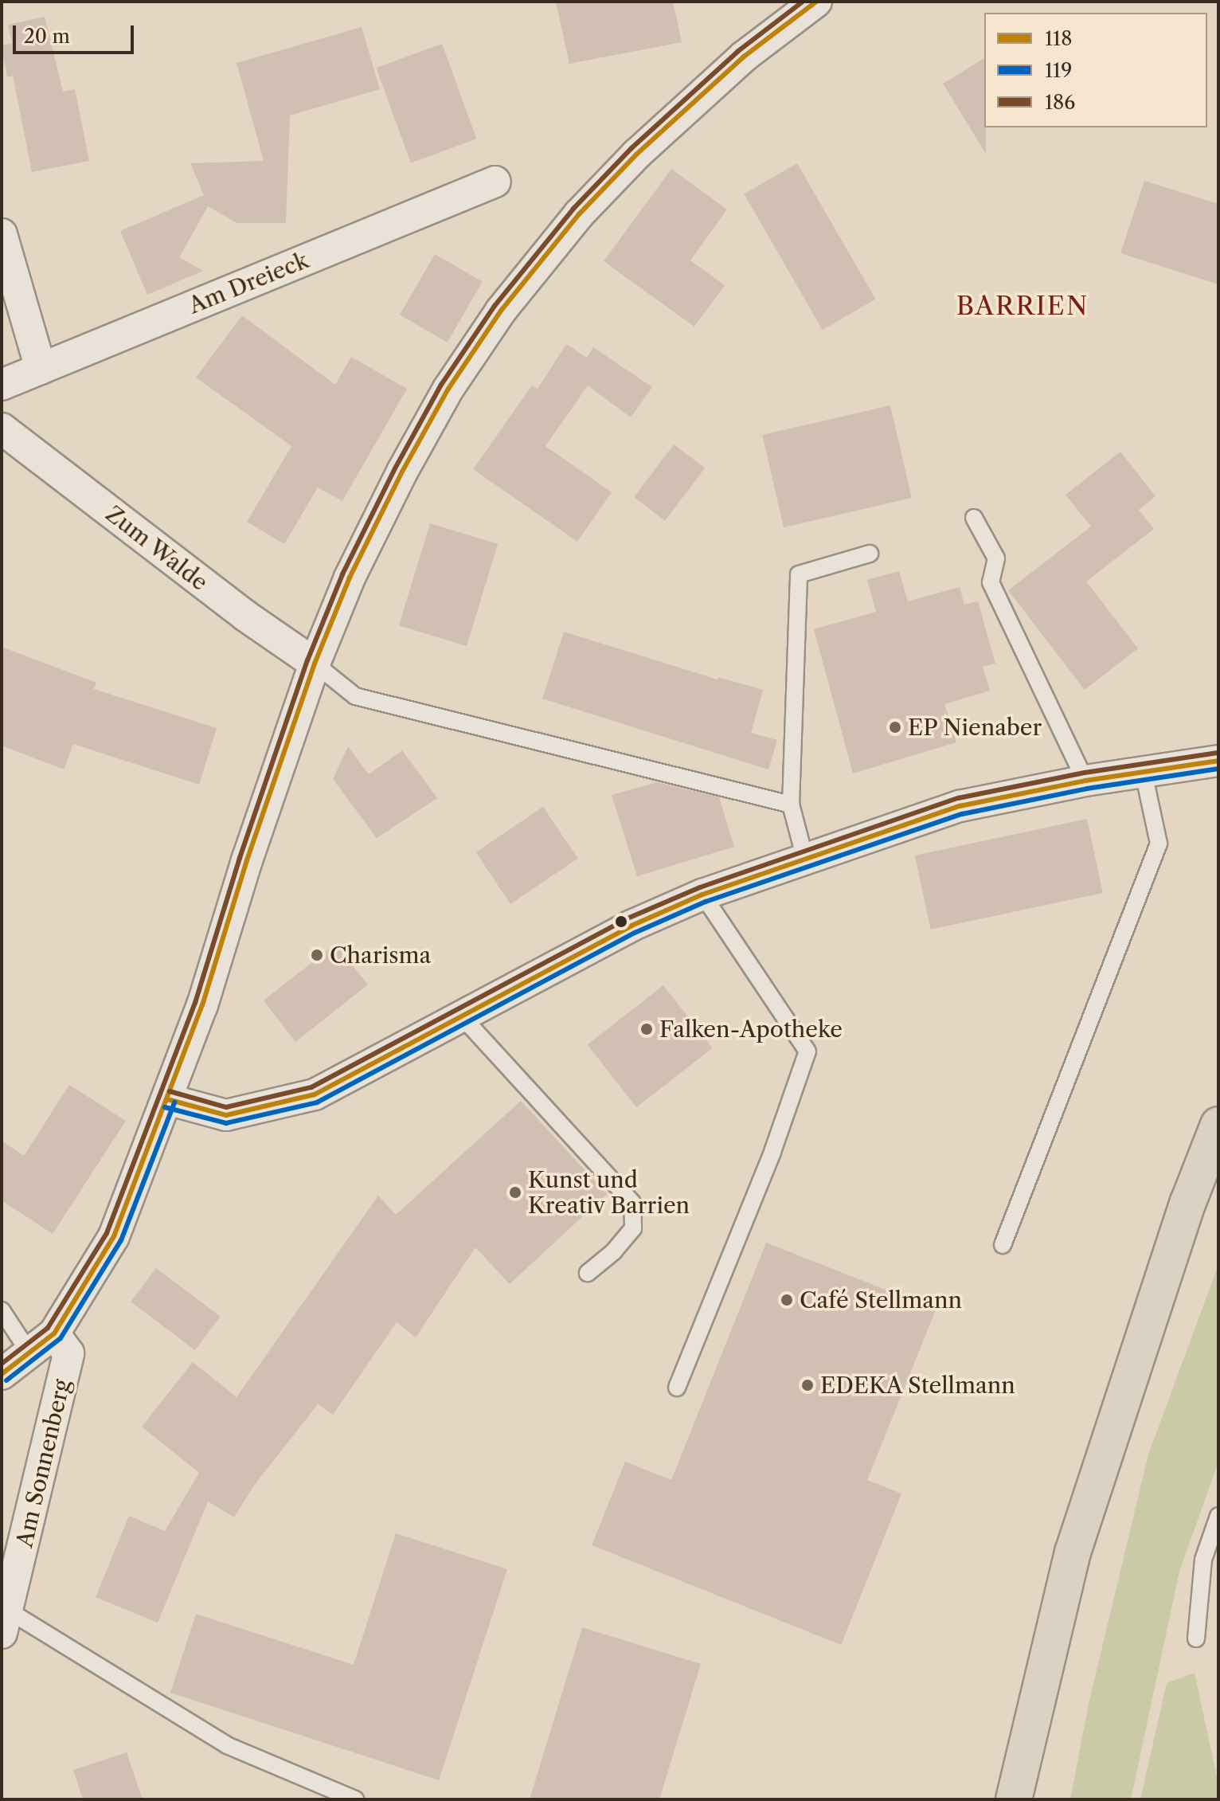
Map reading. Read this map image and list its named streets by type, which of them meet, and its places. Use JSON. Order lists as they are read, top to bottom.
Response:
{
  "streets": {
    "street": ["Am Dreieck", "Zum Walde", "Am Sonnenberg"]
  },
  "districts": ["BARRIEN"],
  "places": [
    "EP Nienaber",
    "Charisma",
    "Falken-Apotheke",
    "Kunst und Kreativ Barrien",
    "Café Stellmann",
    "EDEKA Stellmann"
  ],
  "lines": ["transit line 118", "transit line 186", "transit line 119"],
  "legend": ["118", "119", "186"],
  "scale_bar": "20 m"
}
